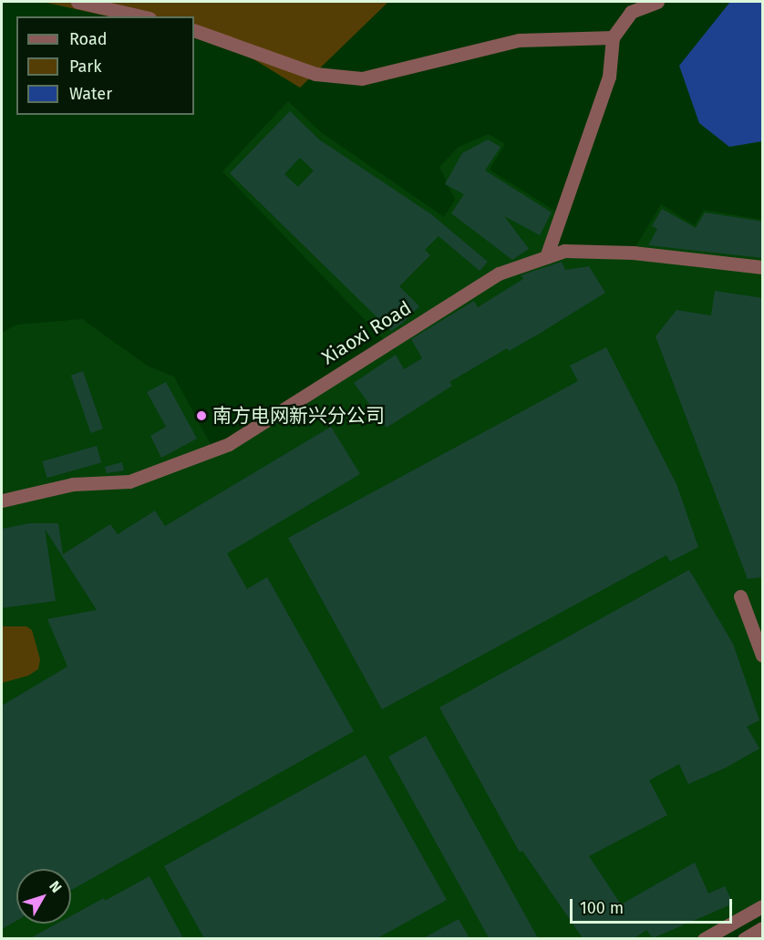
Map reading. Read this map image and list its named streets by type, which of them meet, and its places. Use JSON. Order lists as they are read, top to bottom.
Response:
{
  "streets": {
    "street": ["Xiaoxi Road"]
  },
  "places": ["南方电网新兴分公司"],
  "legend": ["Road", "Park", "Water"],
  "scale_bar": "100 m",
  "north": "top right"
}
